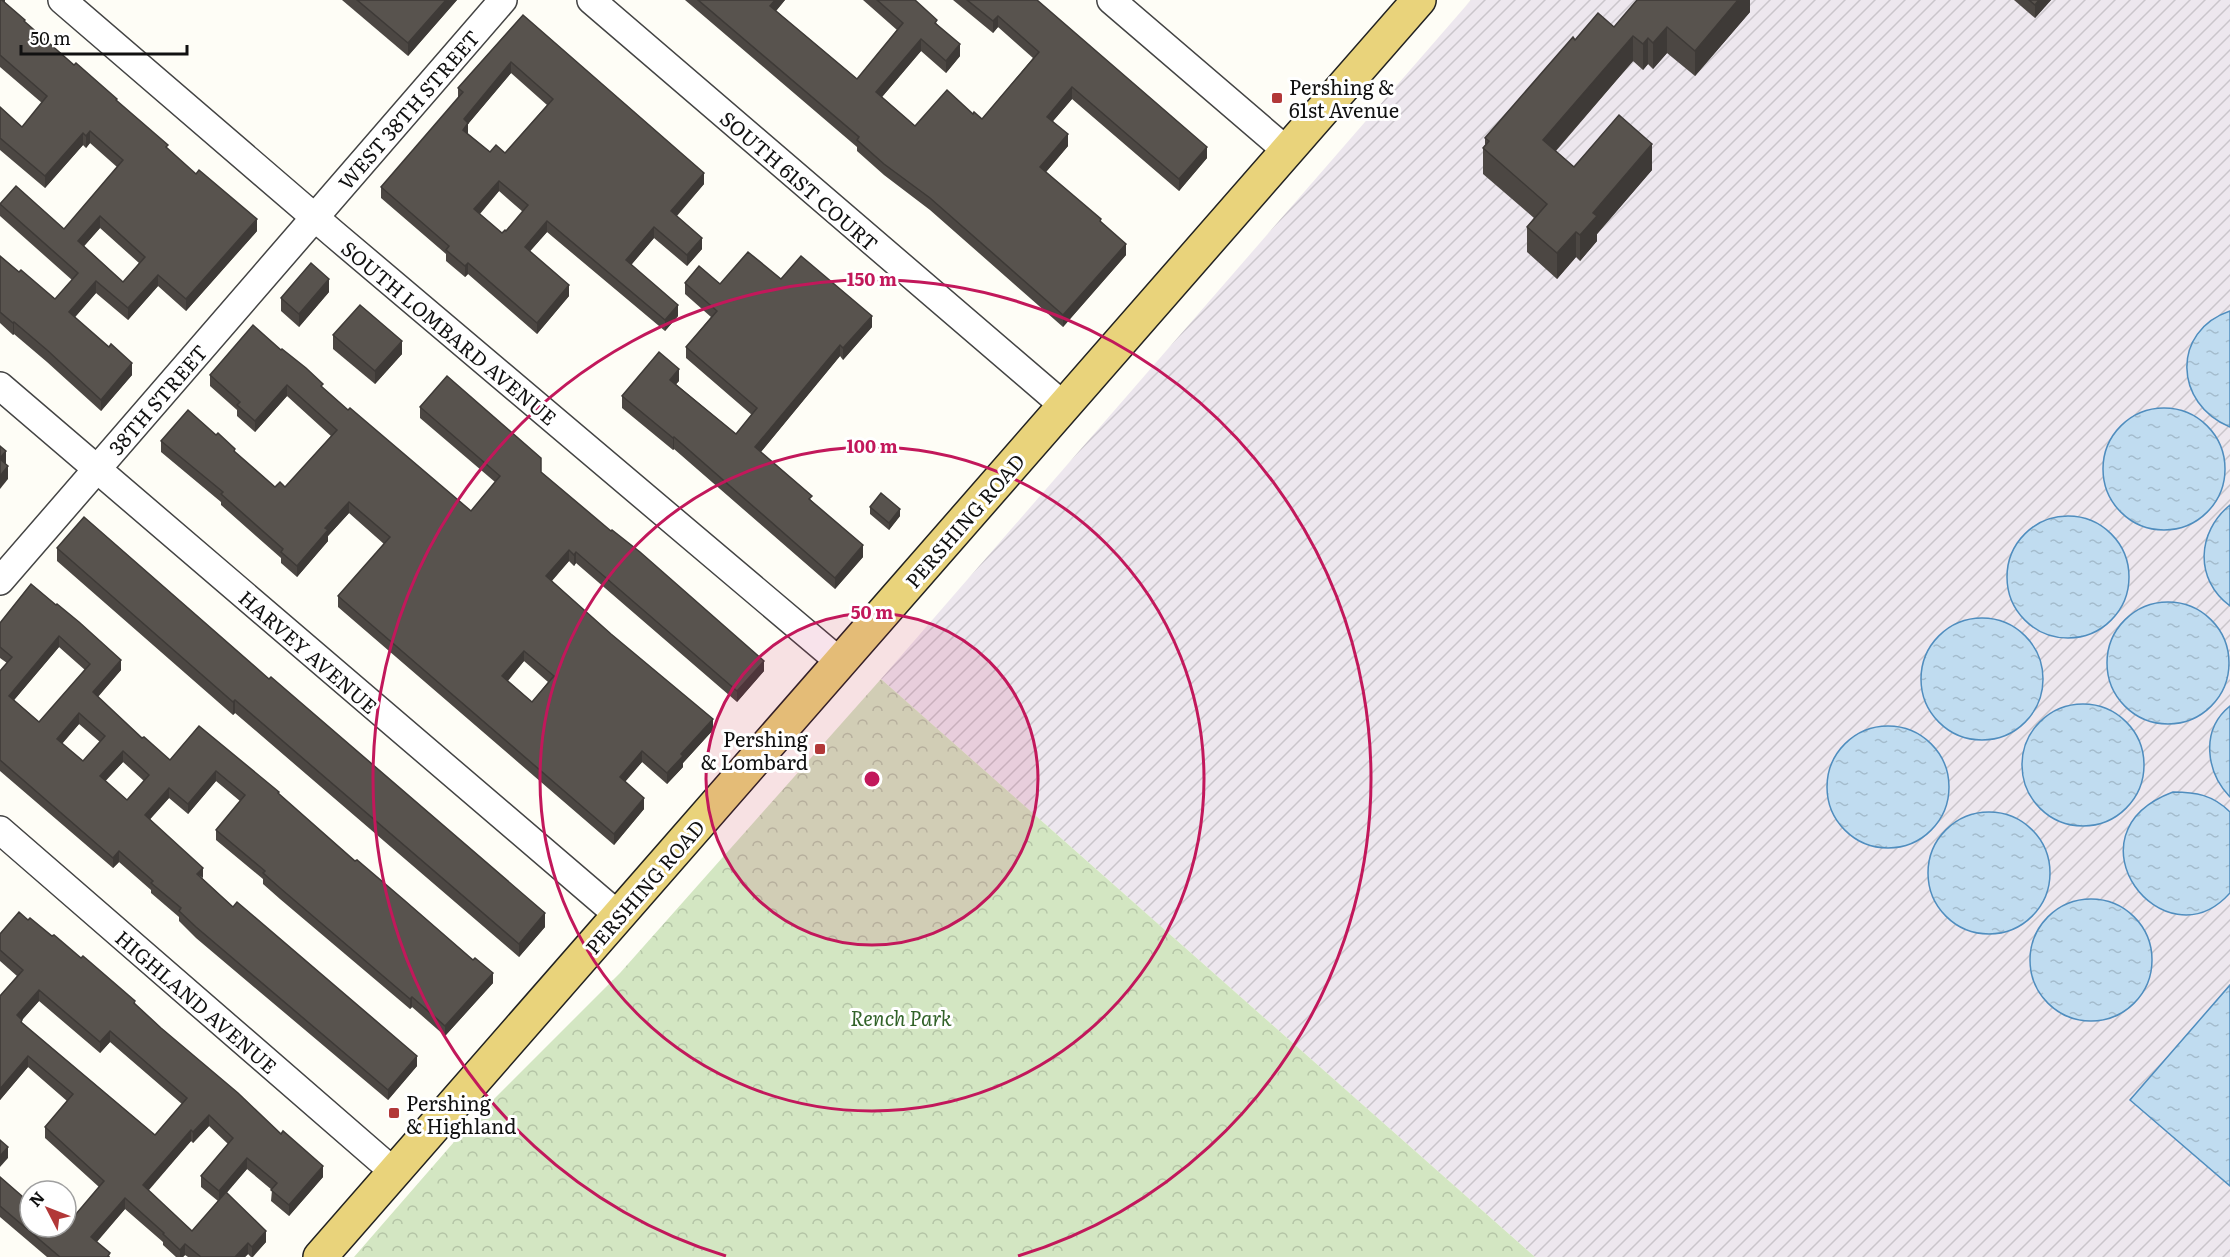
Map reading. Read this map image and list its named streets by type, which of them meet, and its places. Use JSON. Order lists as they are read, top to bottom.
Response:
{
  "streets": {
    "main road": ["PERSHING ROAD"],
    "street": [
      "WEST 38TH STREET",
      "SOUTH 61ST COURT",
      "SOUTH LOMBARD AVENUE",
      "38TH STREET",
      "HARVEY AVENUE",
      "HIGHLAND AVENUE"
    ]
  },
  "crossings": [
    ["WEST 38TH STREET", "SOUTH LOMBARD AVENUE"],
    ["WEST 38TH STREET", "38TH STREET"],
    ["SOUTH 61ST COURT", "PERSHING ROAD"],
    ["SOUTH LOMBARD AVENUE", "38TH STREET"],
    ["SOUTH LOMBARD AVENUE", "PERSHING ROAD"],
    ["38TH STREET", "HARVEY AVENUE"],
    ["PERSHING ROAD", "HARVEY AVENUE"],
    ["PERSHING ROAD", "HIGHLAND AVENUE"]
  ],
  "parks": ["Rench Park"],
  "places": {
    "transit": ["Pershing & 61st Avenue", "Pershing & Lombard", "Pershing & Highland"]
  },
  "scale_bar": "50 m",
  "north": "top left",
  "rings": ["150 m", "100 m", "50 m"]
}
